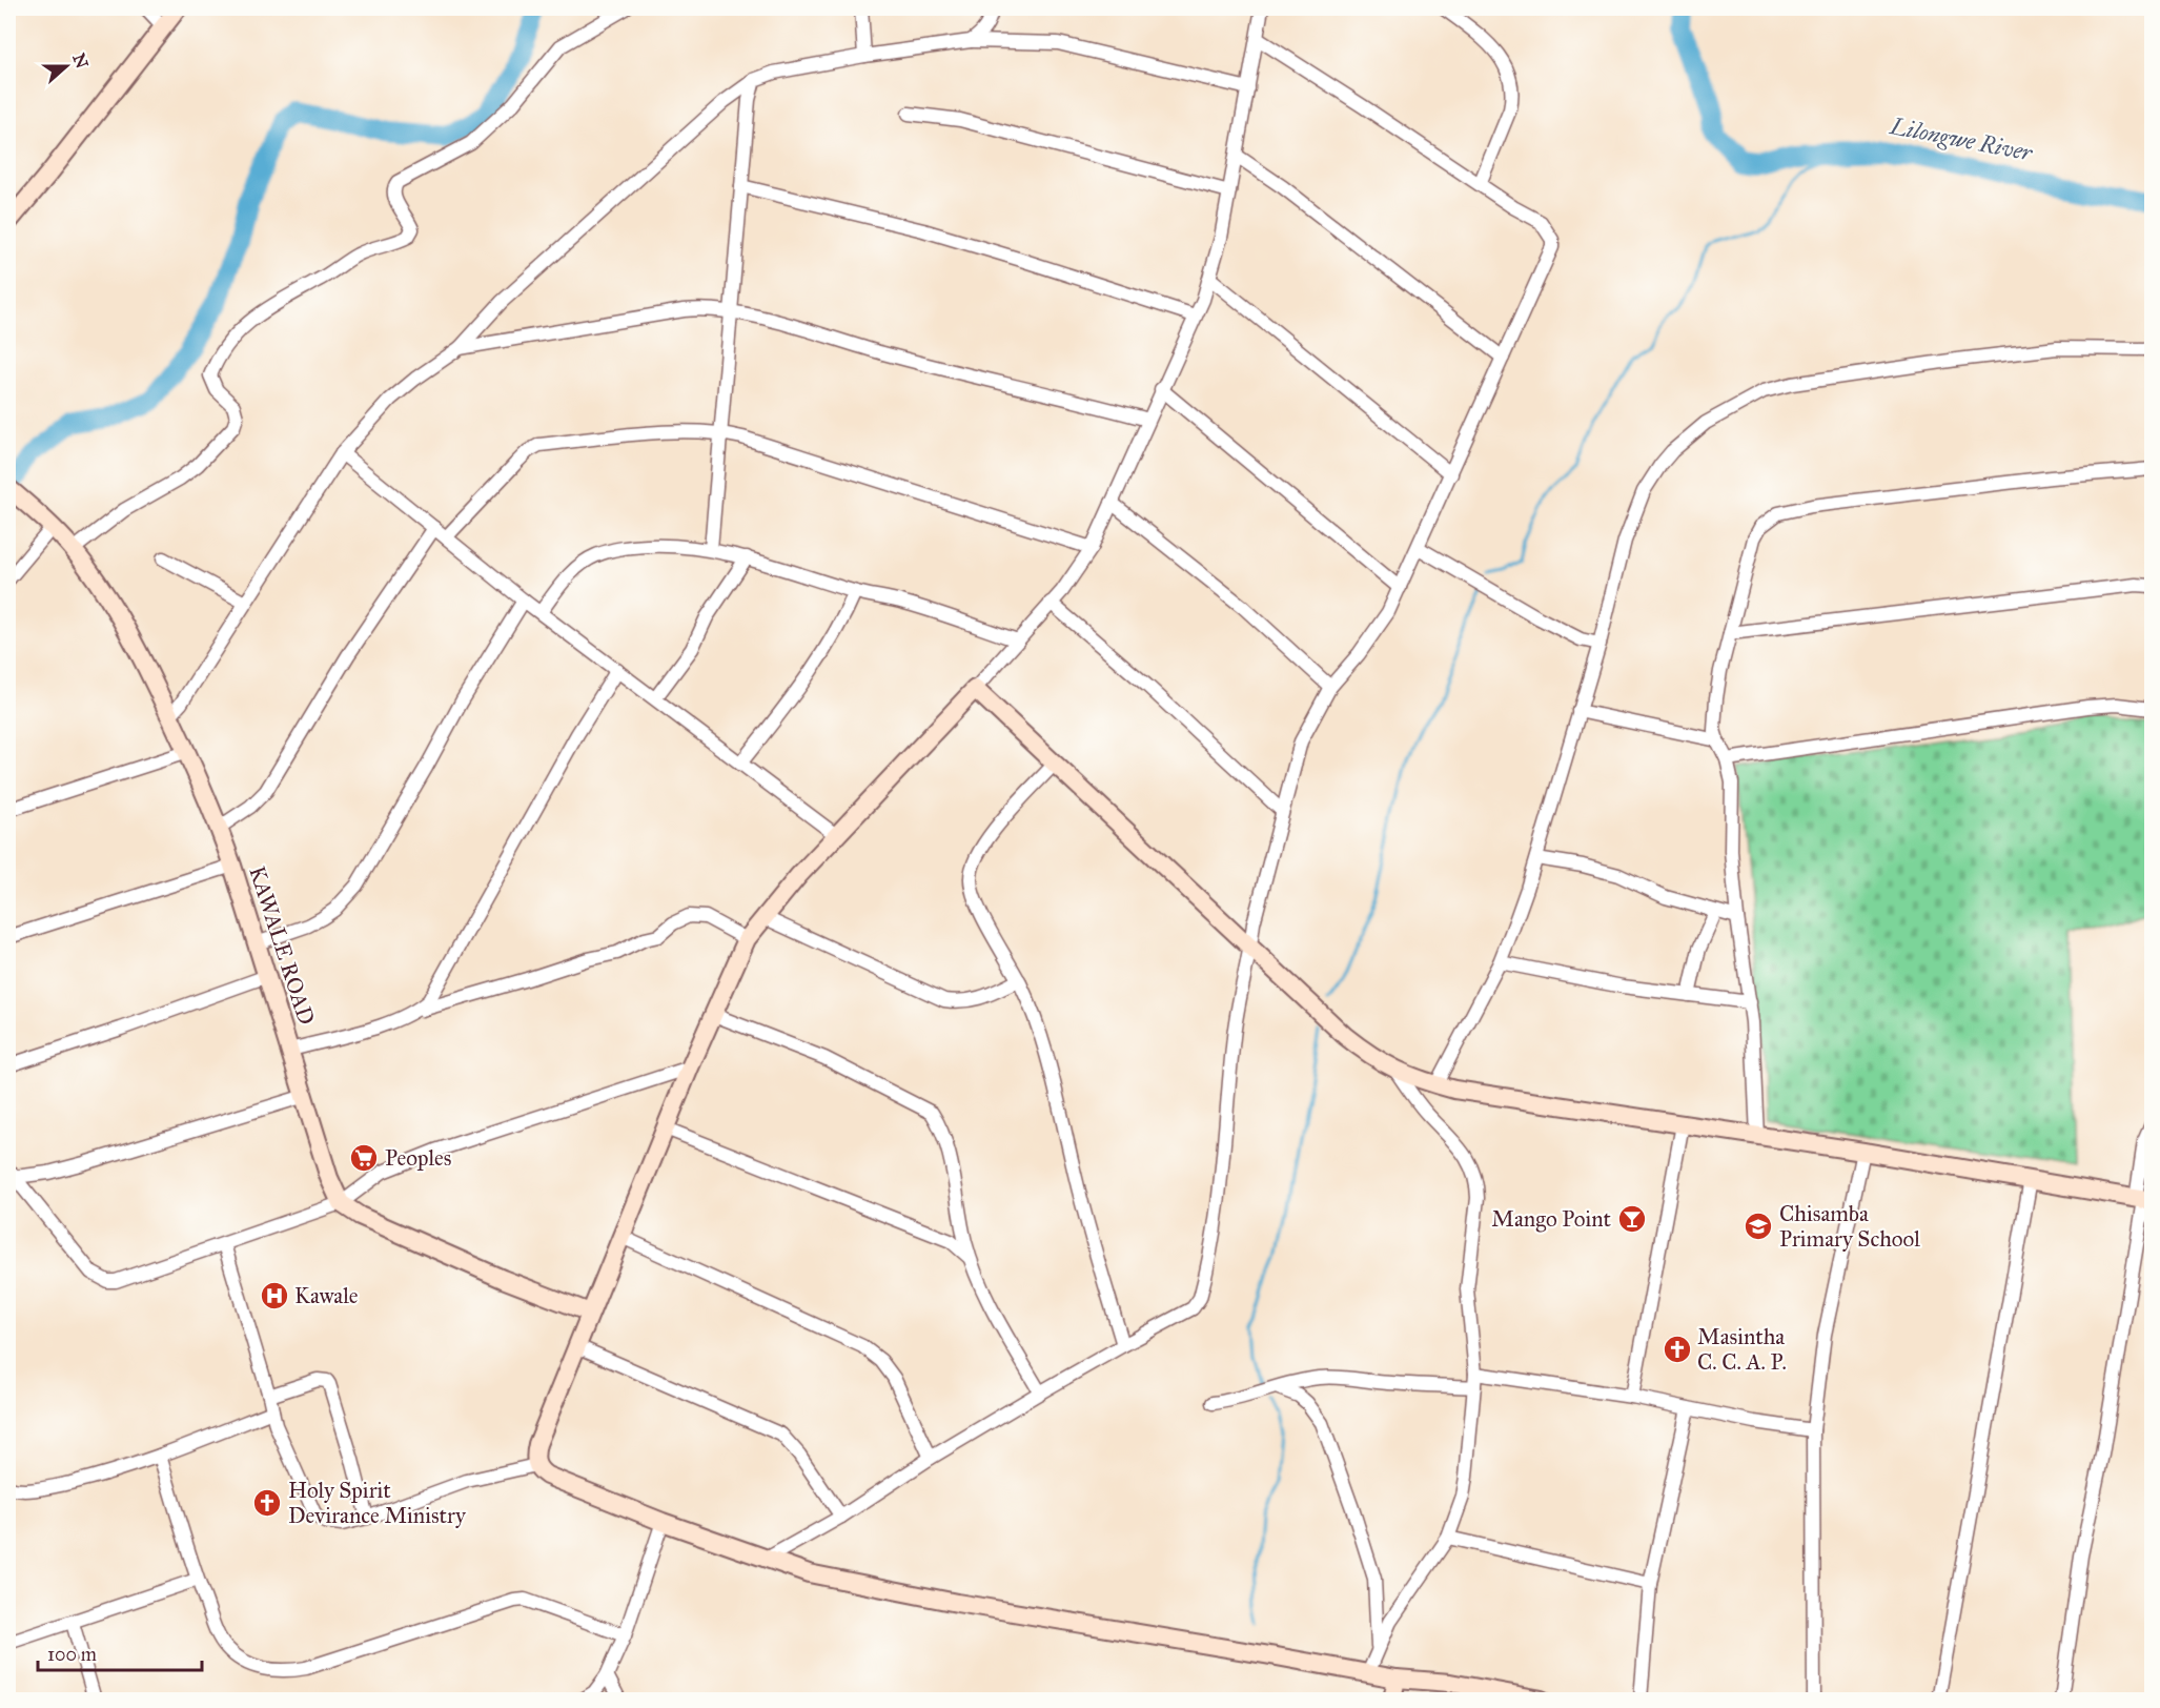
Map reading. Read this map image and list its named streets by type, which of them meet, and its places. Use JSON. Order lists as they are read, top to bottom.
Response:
{
  "streets": {
    "street": ["KAWALE ROAD"]
  },
  "water": ["Lilongwe River"],
  "places": {
    "supermarket": ["Peoples"],
    "bar": ["Mango Point"],
    "school or university": ["Chisamba Primary School"],
    "hospital": ["Kawale"],
    "church": ["Masintha C. C. A. P.", "Holy Spirit Devirance Ministry"]
  },
  "scale_bar": "100 m",
  "north": "right"
}
